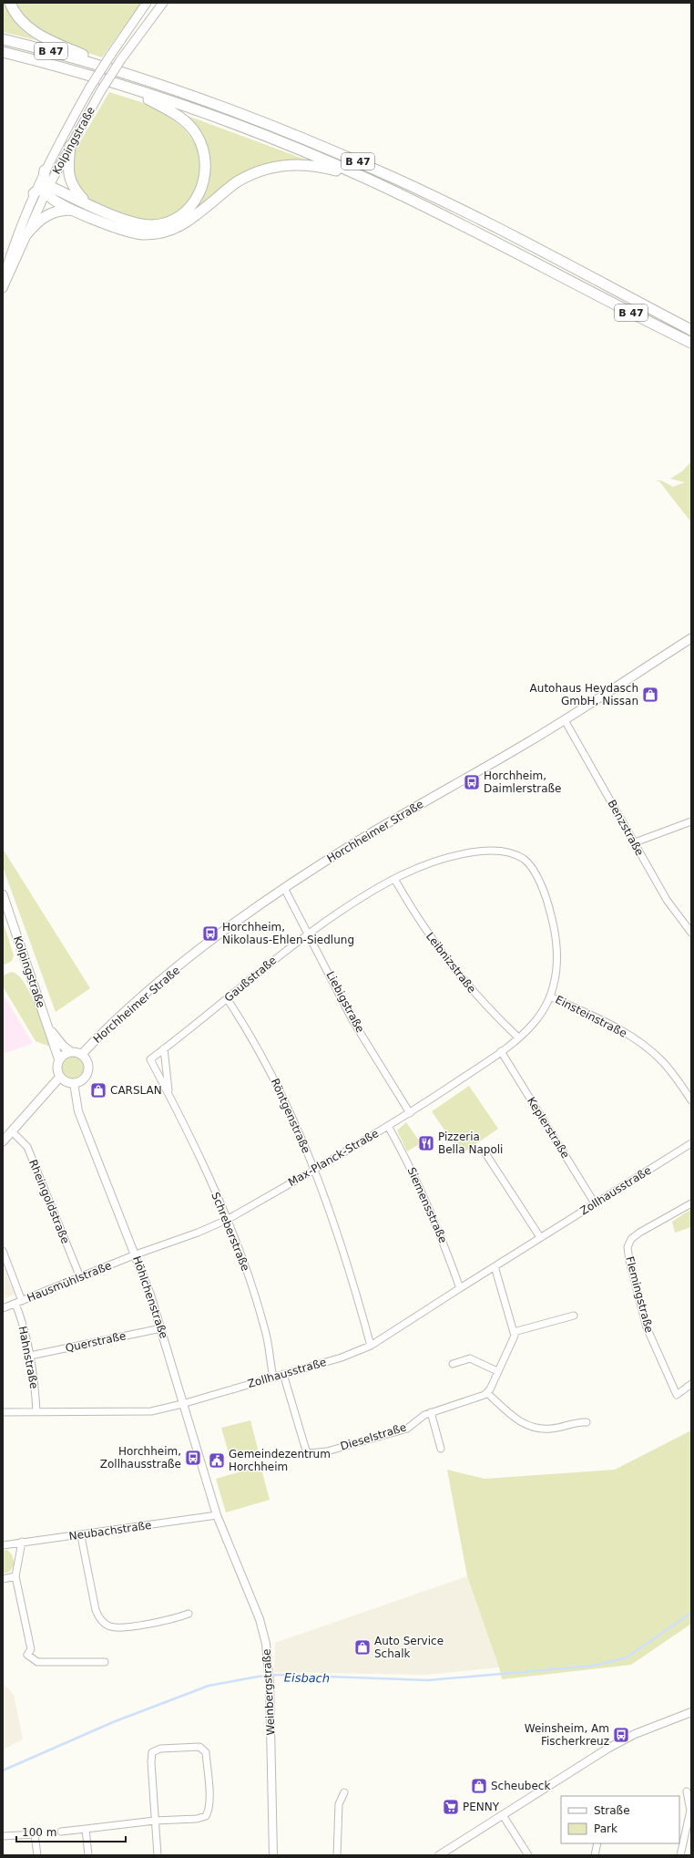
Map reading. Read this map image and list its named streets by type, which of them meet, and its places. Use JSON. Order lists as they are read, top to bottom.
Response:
{
  "streets": {
    "highway": ["B 47"],
    "main road": ["Kolpingstraße", "Horchheimer Straße"],
    "street": [
      "Benzstraße",
      "Leibnizstraße",
      "Gaußstraße",
      "Liebigstraße",
      "Einsteinstraße",
      "Röntgenstraße",
      "Keplerstraße",
      "Max-Planck-Straße",
      "Zollhausstraße",
      "Rheingoldstraße",
      "Siemensstraße",
      "Schreberstraße",
      "Hausmühlstraße",
      "Flemingstraße",
      "Höhlchenstraße",
      "Querstraße",
      "Hahnstraße",
      "Dieselstraße",
      "Neubachstraße",
      "Weinbergstraße"
    ]
  },
  "crossings": [
    ["Kolpingstraße", "Horchheimer Straße"],
    ["Kolpingstraße", "Höhlchenstraße"],
    ["Benzstraße", "Horchheimer Straße"],
    ["Horchheimer Straße", "Liebigstraße"],
    ["Horchheimer Straße", "Höhlchenstraße"],
    ["Leibnizstraße", "Gaußstraße"],
    ["Leibnizstraße", "Max-Planck-Straße"],
    ["Gaußstraße", "Liebigstraße"],
    ["Gaußstraße", "Einsteinstraße"],
    ["Gaußstraße", "Röntgenstraße"],
    ["Gaußstraße", "Max-Planck-Straße"],
    ["Gaußstraße", "Schreberstraße"],
    ["Liebigstraße", "Max-Planck-Straße"],
    ["Einsteinstraße", "Max-Planck-Straße"],
    ["Röntgenstraße", "Max-Planck-Straße"],
    ["Röntgenstraße", "Zollhausstraße"],
    ["Keplerstraße", "Max-Planck-Straße"],
    ["Keplerstraße", "Zollhausstraße"],
    ["Max-Planck-Straße", "Siemensstraße"],
    ["Max-Planck-Straße", "Schreberstraße"],
    ["Max-Planck-Straße", "Hausmühlstraße"],
    ["Max-Planck-Straße", "Höhlchenstraße"],
    ["Zollhausstraße", "Siemensstraße"],
    ["Zollhausstraße", "Schreberstraße"],
    ["Zollhausstraße", "Höhlchenstraße"],
    ["Zollhausstraße", "Hahnstraße"],
    ["Zollhausstraße", "Dieselstraße"],
    ["Rheingoldstraße", "Hausmühlstraße"],
    ["Hausmühlstraße", "Höhlchenstraße"],
    ["Hausmühlstraße", "Hahnstraße"],
    ["Höhlchenstraße", "Querstraße"],
    ["Höhlchenstraße", "Neubachstraße"],
    ["Höhlchenstraße", "Weinbergstraße"],
    ["Querstraße", "Hahnstraße"],
    ["Neubachstraße", "Weinbergstraße"]
  ],
  "water": ["Eisbach"],
  "places": {
    "shop": [
      "Autohaus Heydasch GmbH, Nissan",
      "CARSLAN",
      "Auto Service Schalk",
      "Scheubeck"
    ],
    "bus stop": [
      "Horchheim, Daimlerstraße",
      "Horchheim, Nikolaus-Ehlen-Siedlung",
      "Horchheim, Zollhausstraße",
      "Weinsheim, Am Fischerkreuz"
    ],
    "restaurant": ["Pizzeria Bella Napoli"],
    "public building": ["Gemeindezentrum Horchheim"],
    "supermarket": ["PENNY"]
  },
  "legend": ["Straße", "Park"],
  "scale_bar": "100 m"
}
